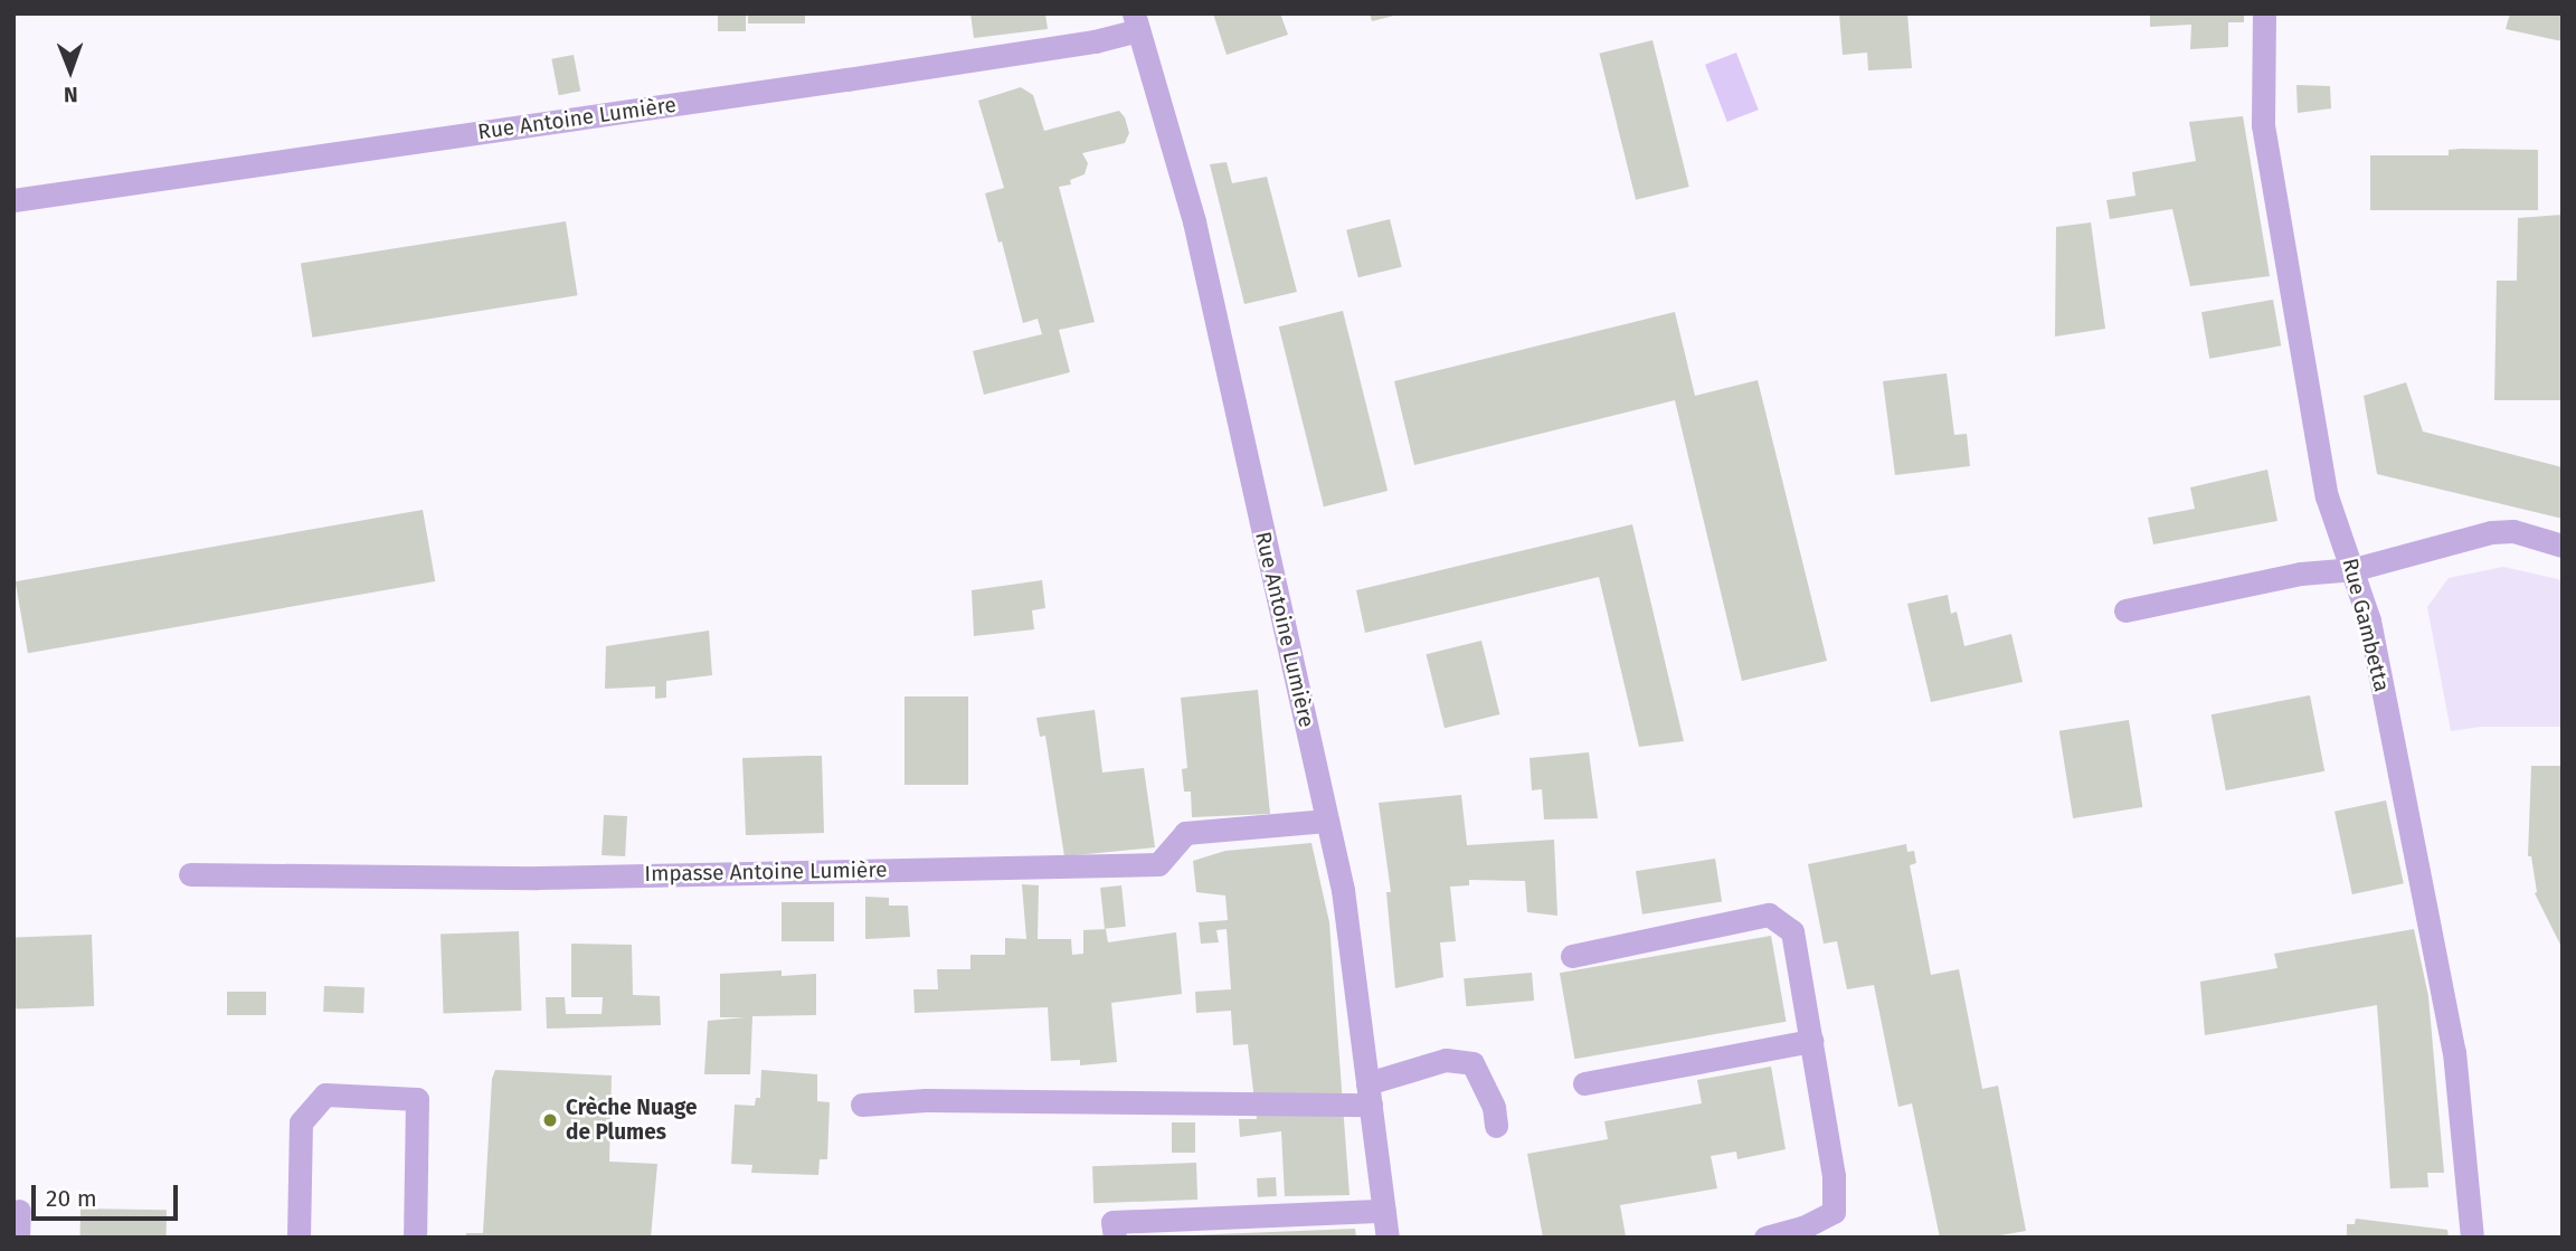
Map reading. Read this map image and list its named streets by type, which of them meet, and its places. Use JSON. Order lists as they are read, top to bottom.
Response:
{
  "streets": {
    "street": ["Rue Antoine Lumière", "Rue Gambetta", "Impasse Antoine Lumière"]
  },
  "crossings": [
    ["Rue Antoine Lumière", "Impasse Antoine Lumière"]
  ],
  "places": ["Crèche Nuage de Plumes"],
  "scale_bar": "20 m",
  "north": "bottom"
}
